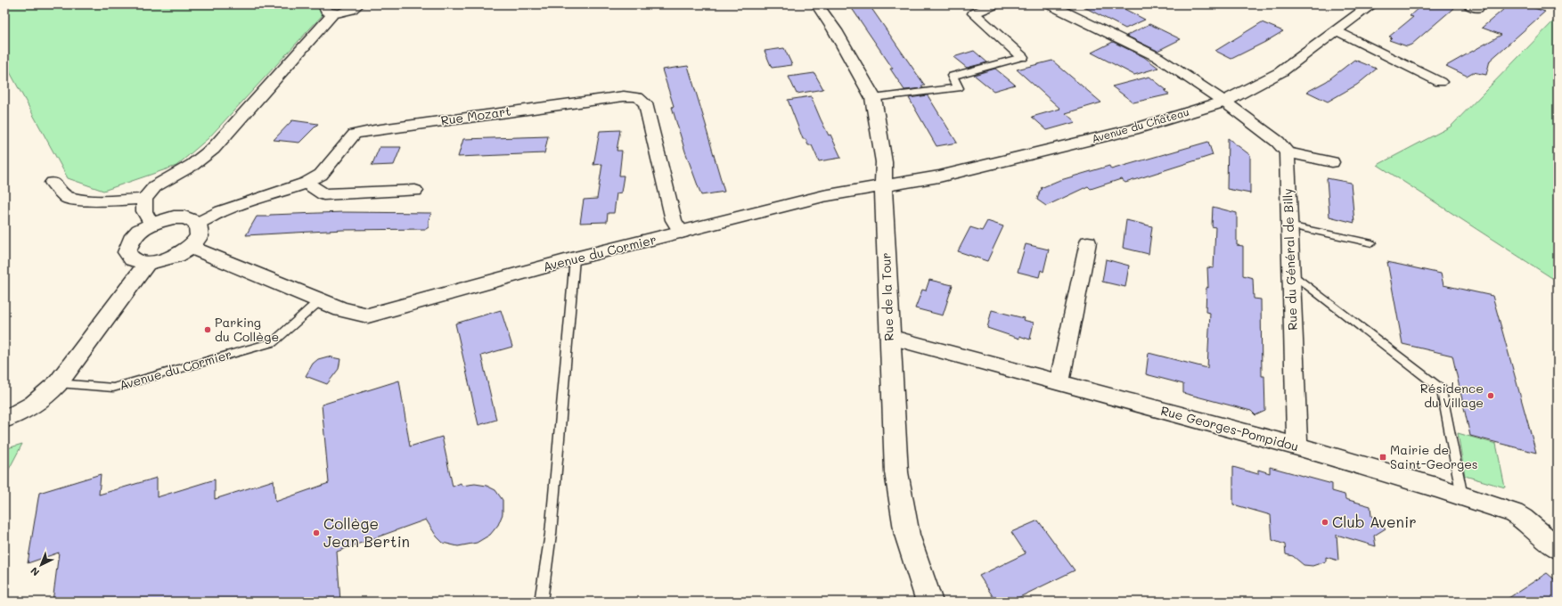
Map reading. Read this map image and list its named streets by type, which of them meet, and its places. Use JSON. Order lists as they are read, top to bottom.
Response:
{
  "streets": {
    "street": [
      "Rue Mozart",
      "Avenue du Château",
      "Avenue du Cormier",
      "Rue du Général de Billy",
      "Rue de la Tour",
      "Rue Georges-Pompidou"
    ]
  },
  "crossings": [
    ["Rue Mozart", "Avenue du Cormier"],
    ["Avenue du Château", "Avenue du Cormier"],
    ["Avenue du Château", "Rue de la Tour"],
    ["Avenue du Cormier", "Rue de la Tour"],
    ["Rue du Général de Billy", "Rue Georges-Pompidou"],
    ["Rue de la Tour", "Rue Georges-Pompidou"]
  ],
  "places": {
    "other": [
      "Parking du Collège",
      "Résidence du Village",
      "Club Avenir",
      "Collège Jean Bertin"
    ],
    "transit": ["Mairie de Saint-Georges"]
  },
  "north": "bottom left"
}
